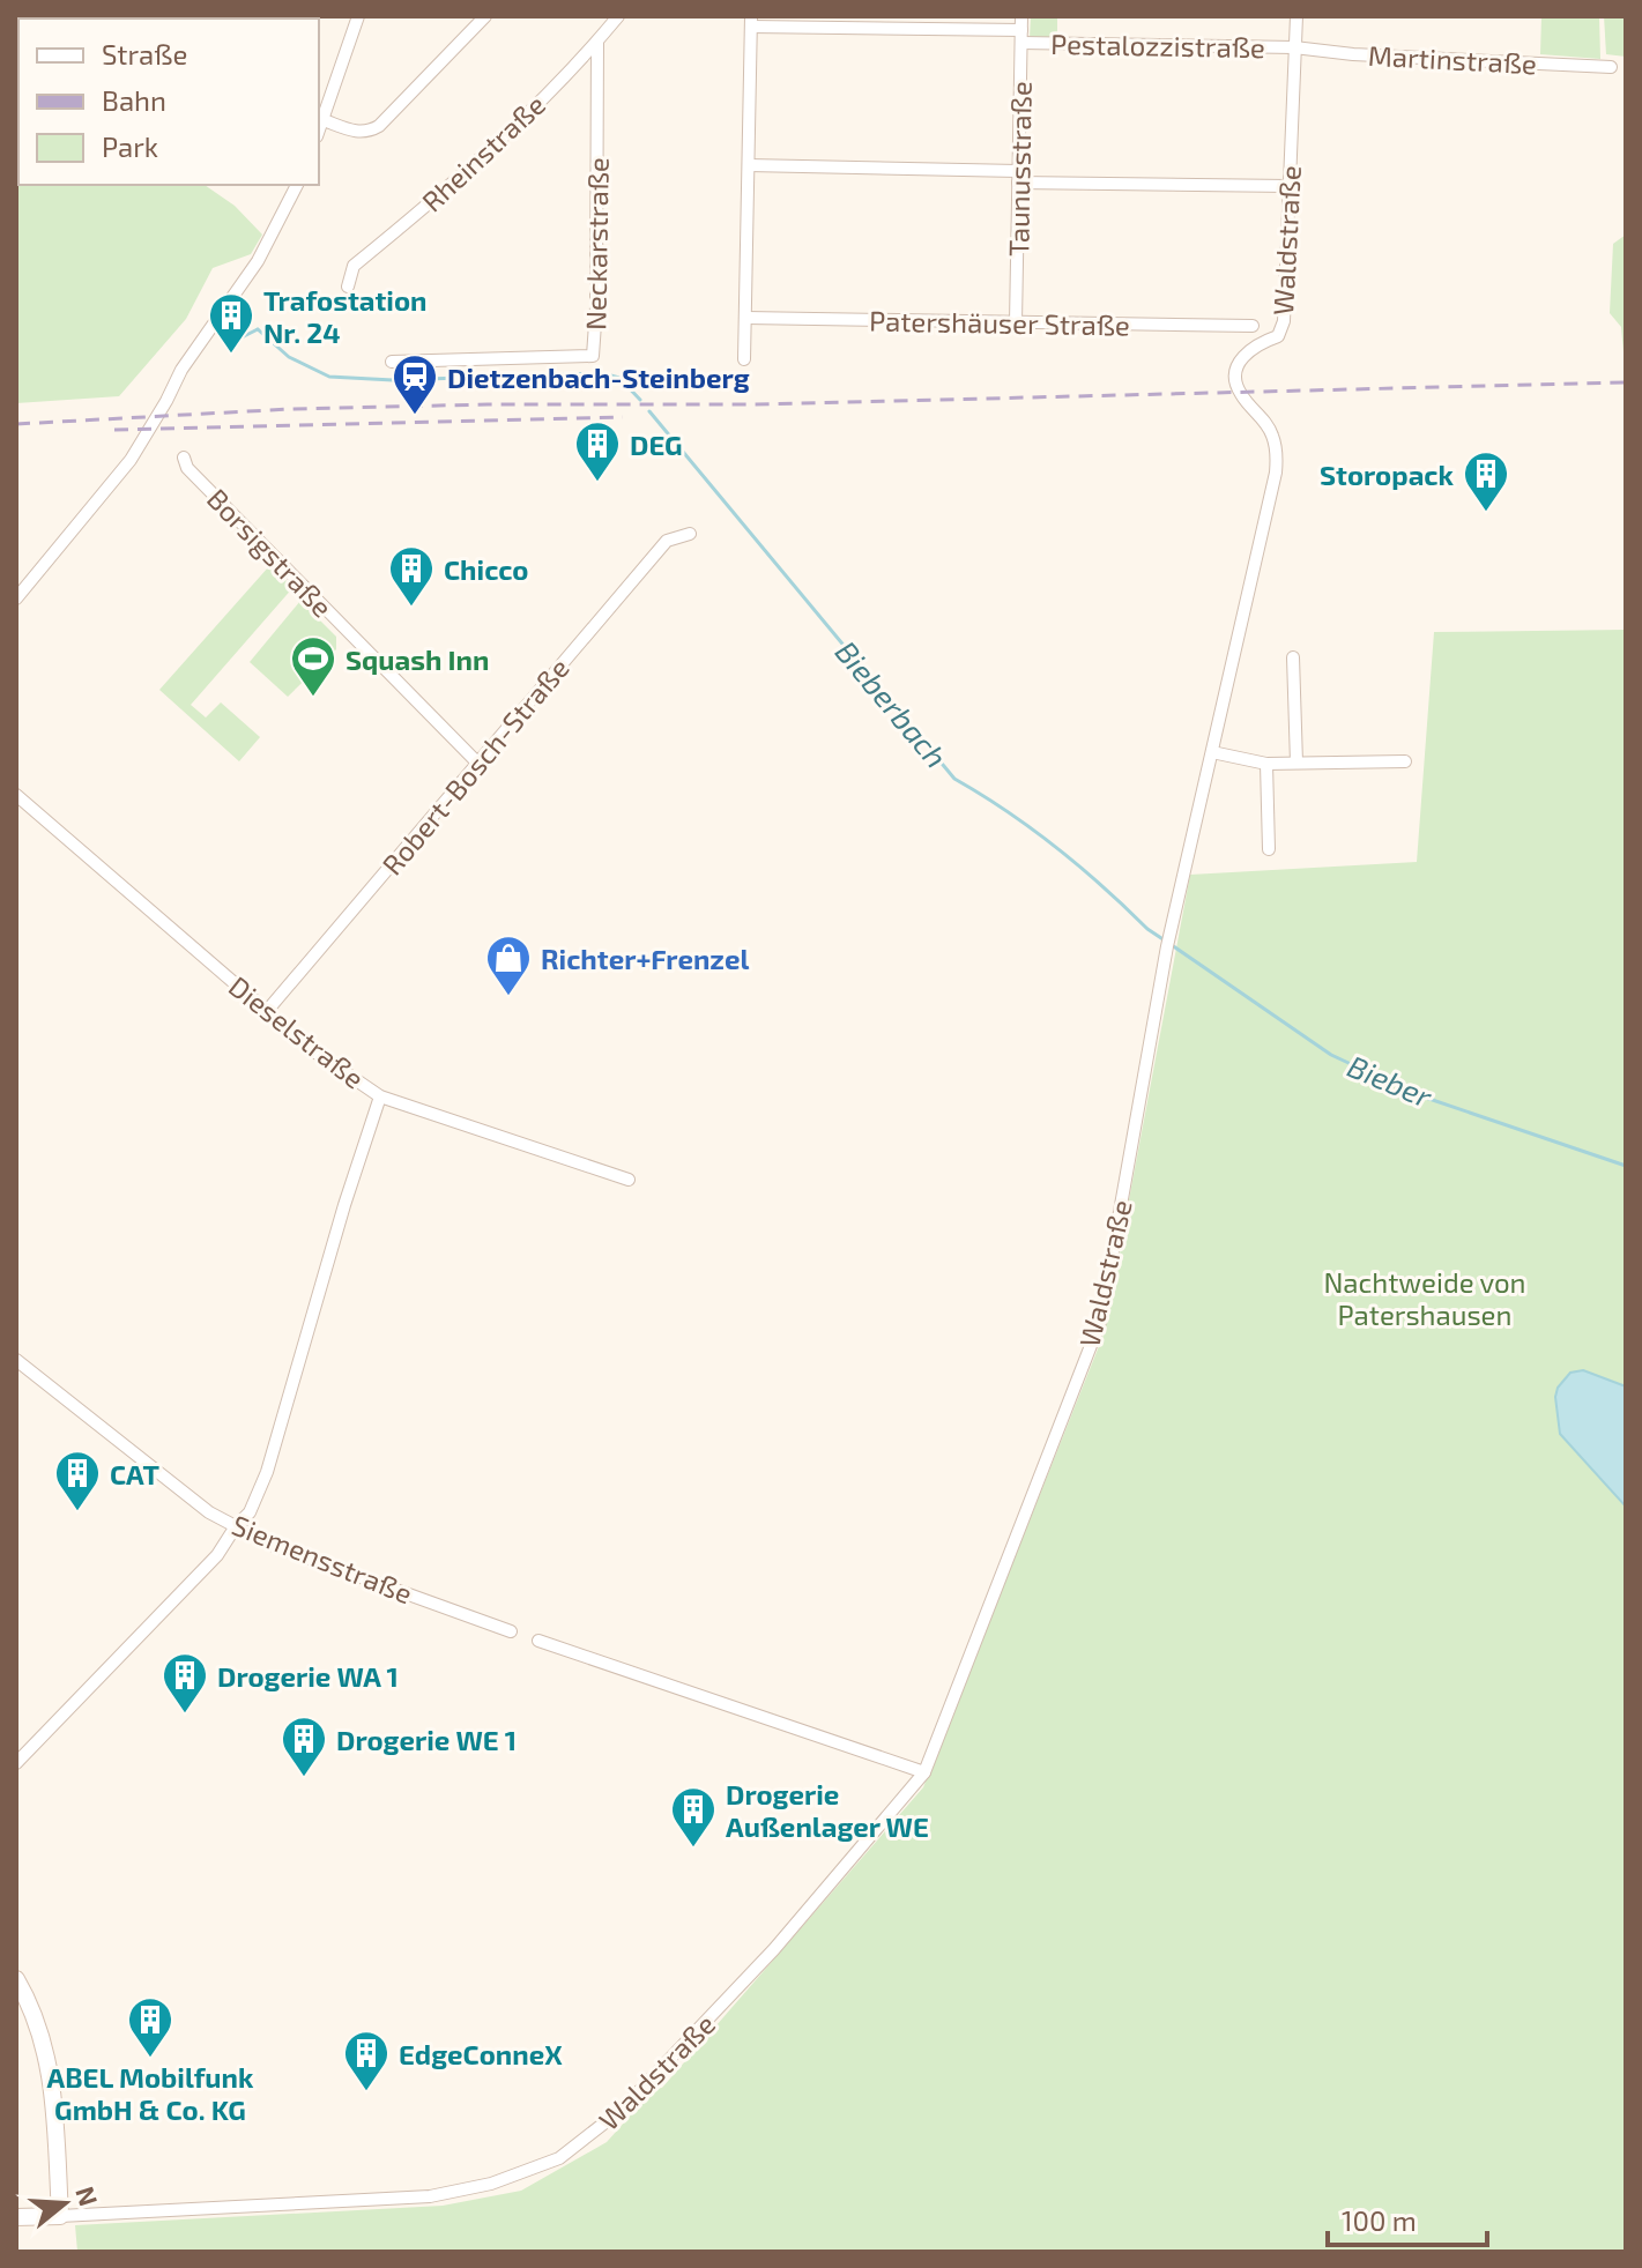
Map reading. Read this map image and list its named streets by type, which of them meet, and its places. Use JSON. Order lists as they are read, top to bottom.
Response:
{
  "streets": {
    "street": [
      "Pestalozzistraße",
      "Martinstraße",
      "Rheinstraße",
      "Taunusstraße",
      "Waldstraße",
      "Neckarstraße",
      "Patershäuser Straße",
      "Borsigstraße",
      "Robert-Bosch-Straße",
      "Dieselstraße",
      "Siemensstraße"
    ]
  },
  "crossings": [
    ["Pestalozzistraße", "Martinstraße"],
    ["Pestalozzistraße", "Taunusstraße"],
    ["Pestalozzistraße", "Waldstraße"],
    ["Martinstraße", "Waldstraße"],
    ["Rheinstraße", "Neckarstraße"],
    ["Taunusstraße", "Patershäuser Straße"],
    ["Borsigstraße", "Robert-Bosch-Straße"],
    ["Robert-Bosch-Straße", "Dieselstraße"]
  ],
  "water": ["Bieberbach", "Bieber"],
  "parks": ["Nachtweide von Patershausen"],
  "places": {
    "building": [
      "Trafostation Nr. 24",
      "DEG",
      "Storopack",
      "Chicco",
      "CAT",
      "Drogerie WA 1",
      "Drogerie WE 1",
      "Drogerie Außenlager WE",
      "ABEL Mobilfunk GmbH & Co. KG",
      "EdgeConneX"
    ],
    "station": ["Dietzenbach-Steinberg"],
    "sports": ["Squash Inn"],
    "shop": ["Richter+Frenzel"]
  },
  "legend": ["Straße", "Bahn", "Park"],
  "scale_bar": "100 m",
  "north": "right"
}
